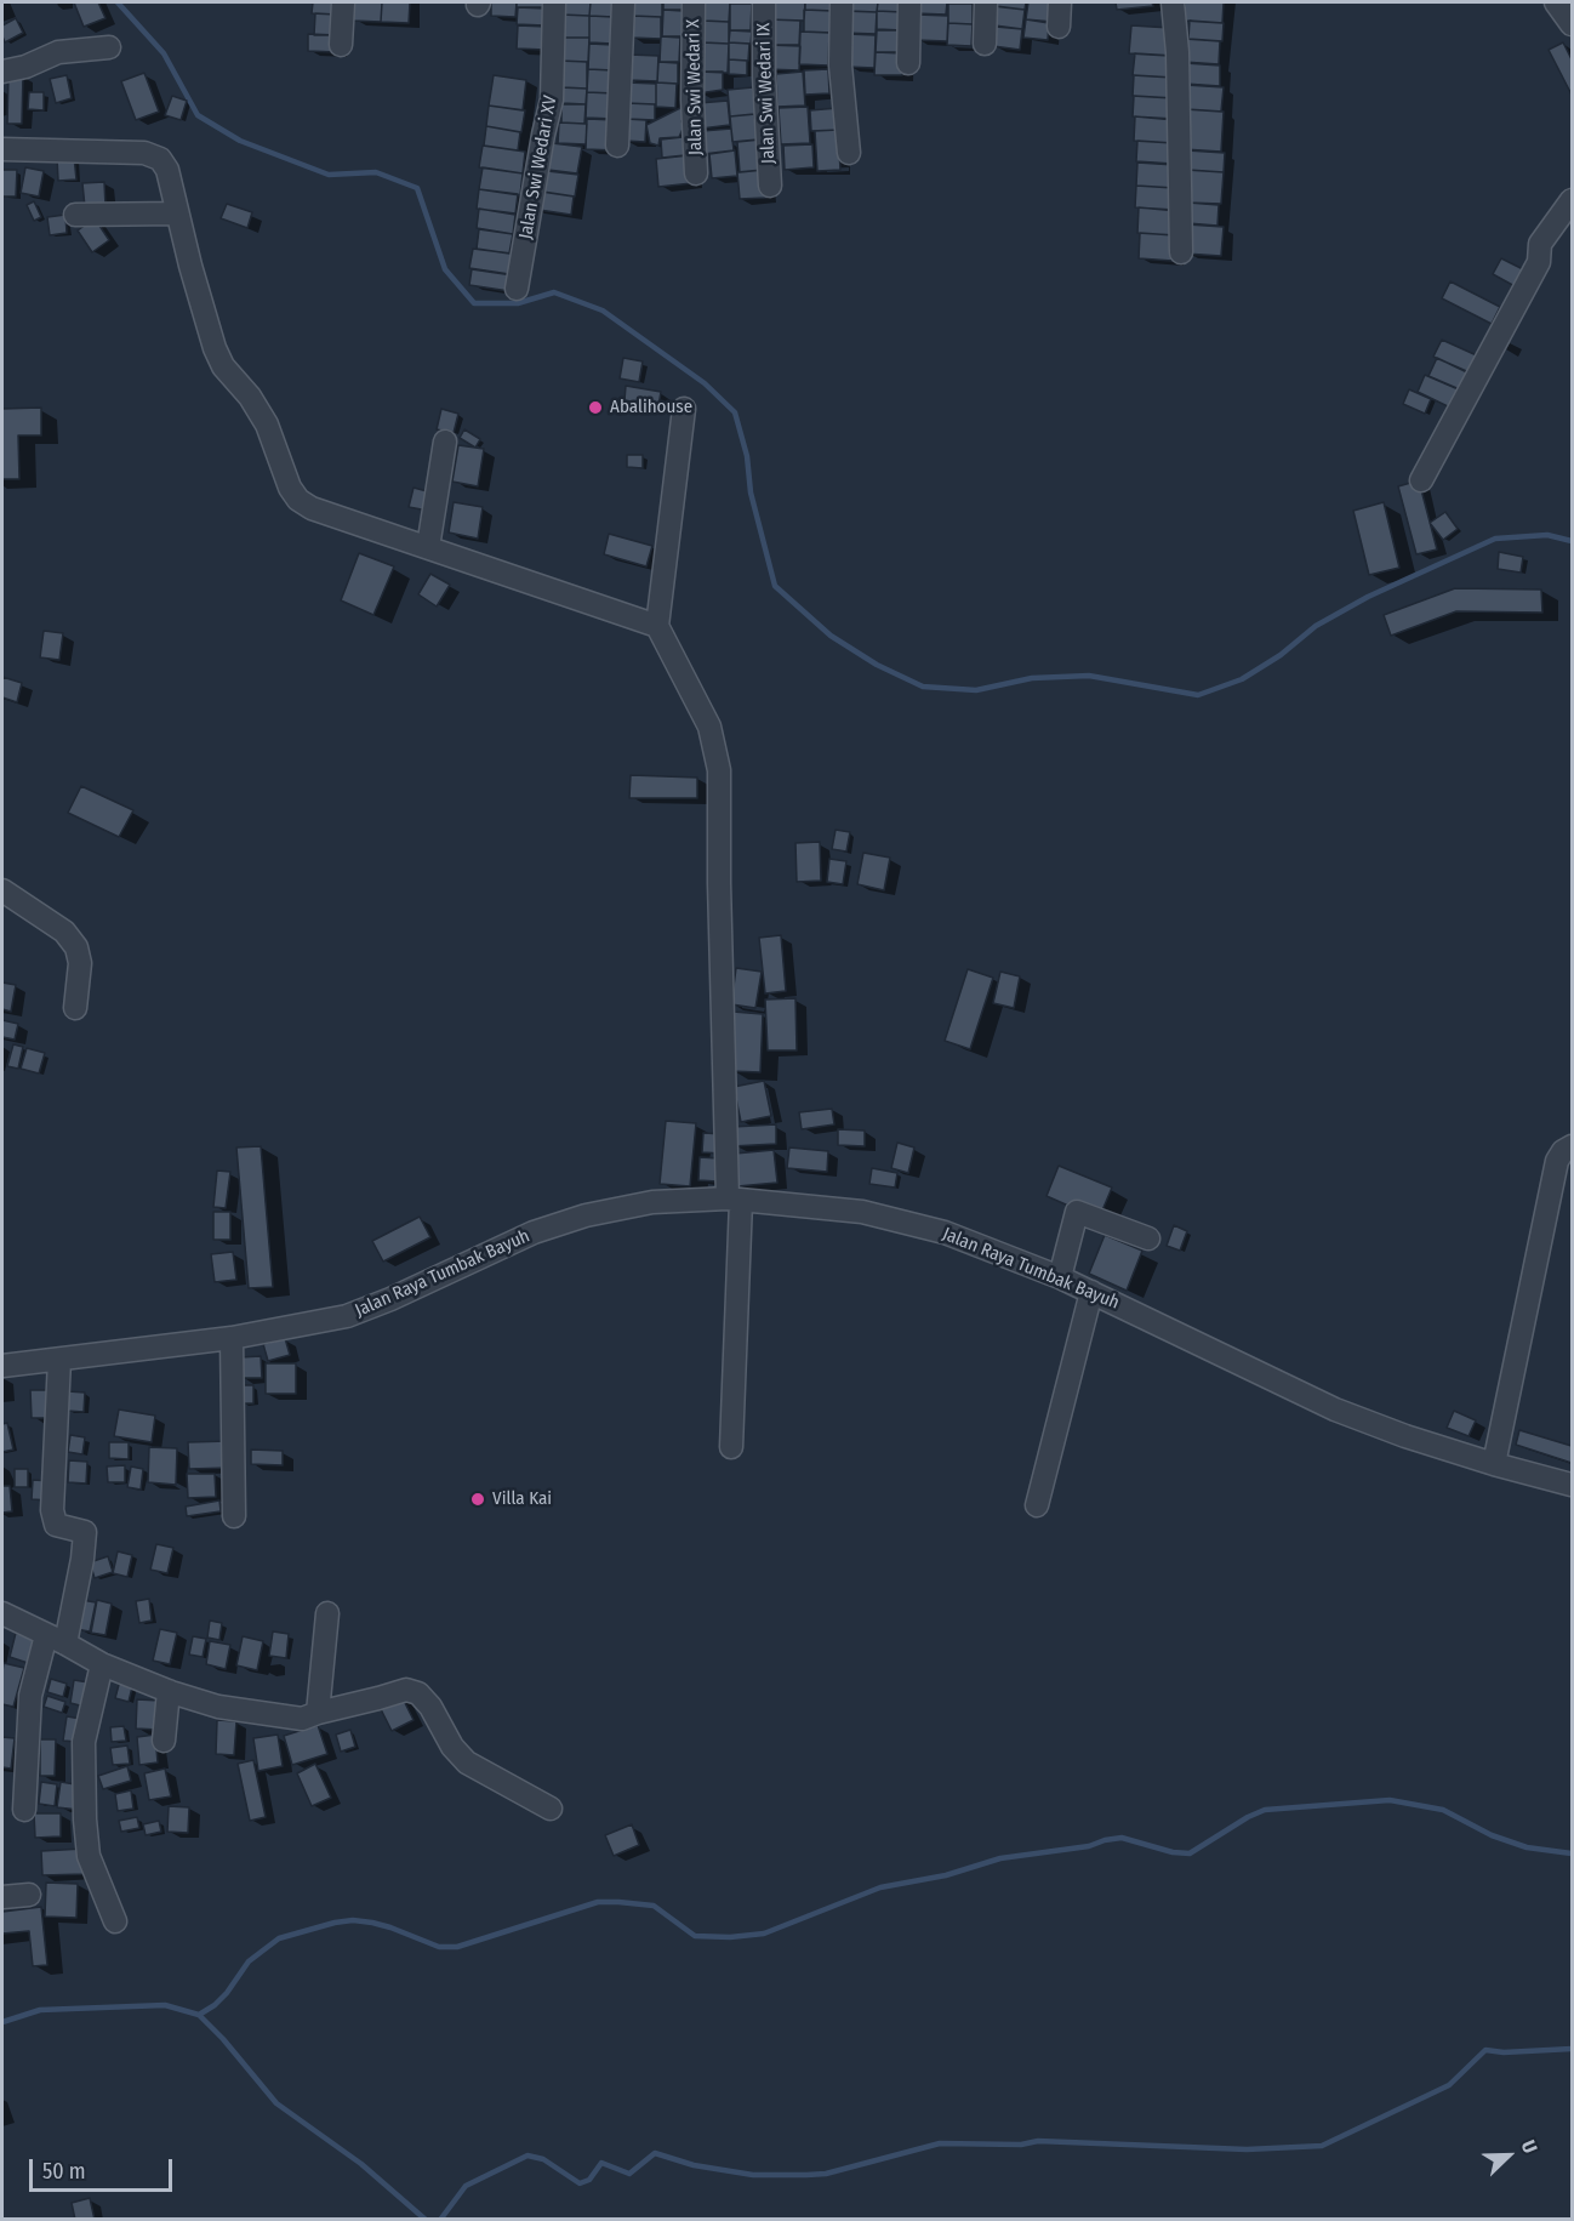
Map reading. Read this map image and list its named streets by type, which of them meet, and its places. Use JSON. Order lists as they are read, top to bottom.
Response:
{
  "streets": {
    "street": [
      "Jalan Swi Wedari X",
      "Jalan Swi Wedari IX",
      "Jalan Swi Wedari XV",
      "Jalan Raya Tumbak Bayuh"
    ]
  },
  "places": ["Abalihouse", "Villa Kai"],
  "scale_bar": "50 m",
  "north": "top right"
}
